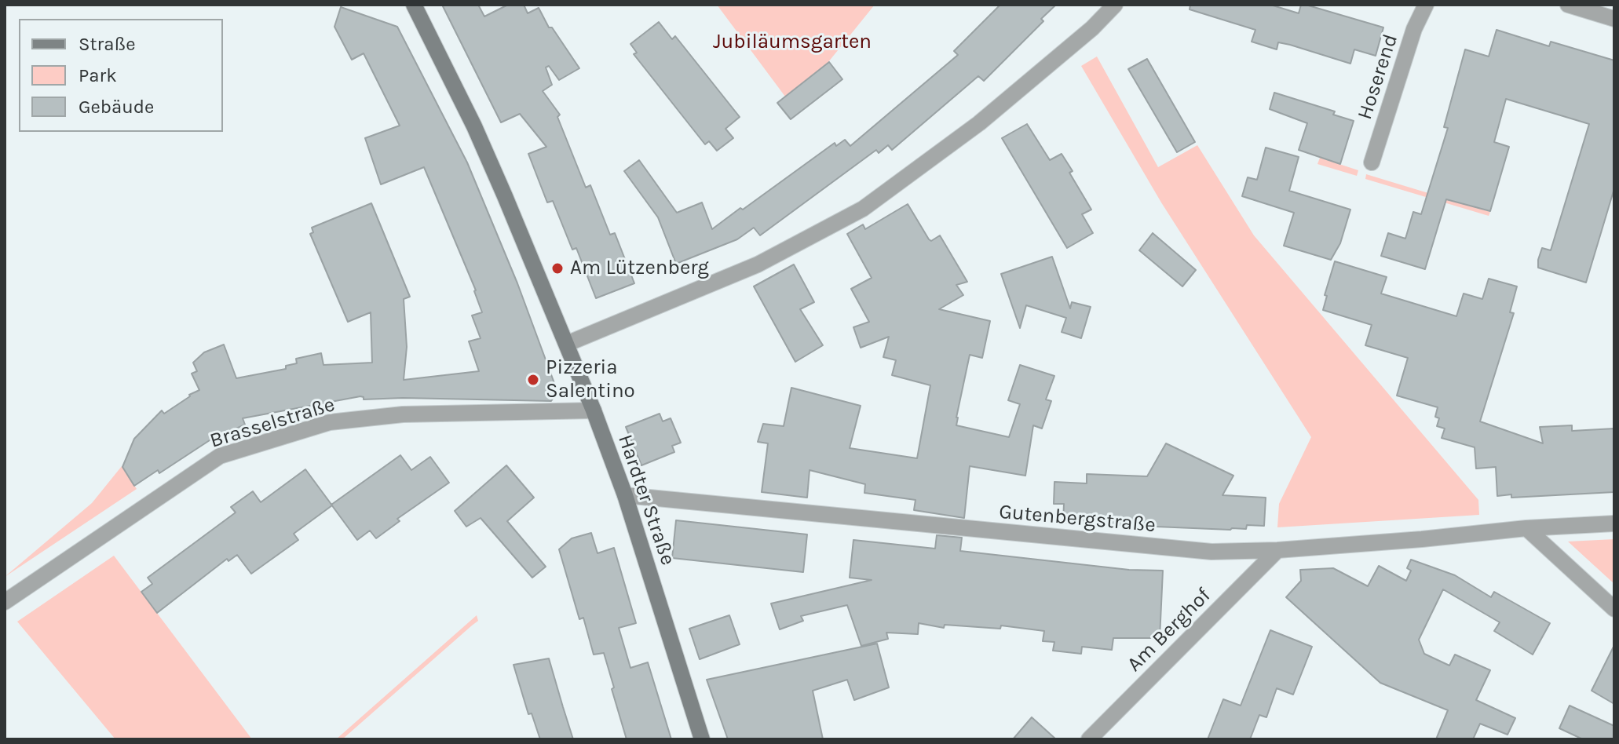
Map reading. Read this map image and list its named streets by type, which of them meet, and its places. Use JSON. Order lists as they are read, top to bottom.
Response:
{
  "streets": {
    "main road": ["Hardter Straße"],
    "street": [
      "Hoserend",
      "Brasselstraße",
      "Gutenbergstraße",
      "Am Berghof"
    ]
  },
  "crossings": [
    ["Brasselstraße", "Hardter Straße"],
    ["Hardter Straße", "Gutenbergstraße"],
    ["Gutenbergstraße", "Am Berghof"]
  ],
  "parks": ["Jubiläumsgarten"],
  "places": ["Am Lützenberg", "Pizzeria Salentino"],
  "legend": ["Straße", "Park", "Gebäude"]
}
